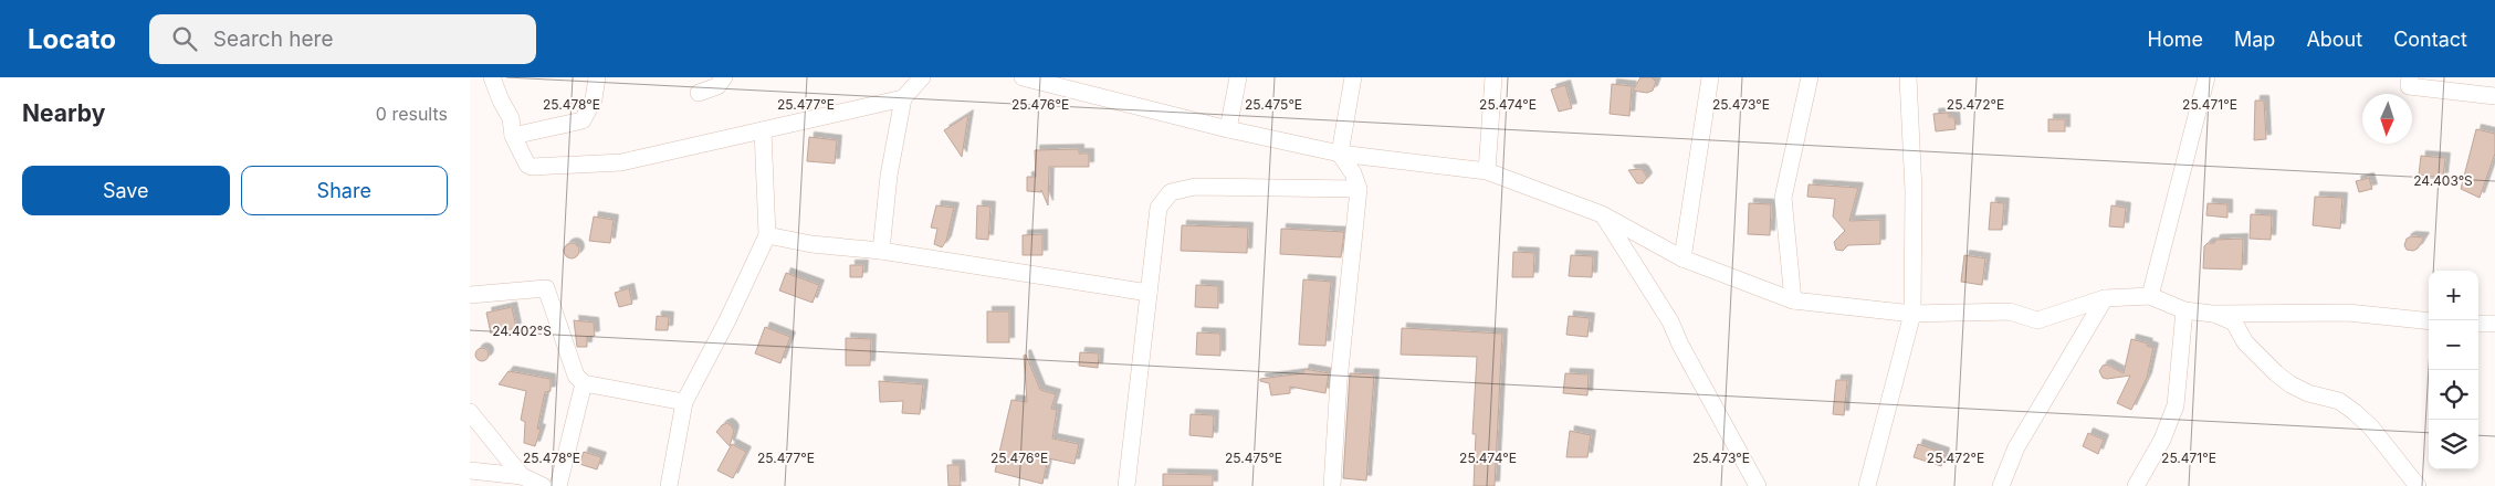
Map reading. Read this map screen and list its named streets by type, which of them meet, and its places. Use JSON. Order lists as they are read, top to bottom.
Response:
{
  "north": "bottom",
  "page": {
    "header": "Locato",
    "search": "Search here",
    "nav": [
      "Home",
      "Map",
      "About",
      "Contact"
    ],
    "heading": ["Nearby", "0 results"],
    "buttons": ["Save", "Share"],
    "map_buttons": ["+", "−"]
  },
  "coordinates": [
    "25.478°E",
    "25.477°E",
    "25.476°E",
    "25.475°E",
    "25.474°E",
    "25.473°E",
    "25.472°E",
    "25.471°E",
    "24.403°S",
    "24.402°S"
  ]
}
